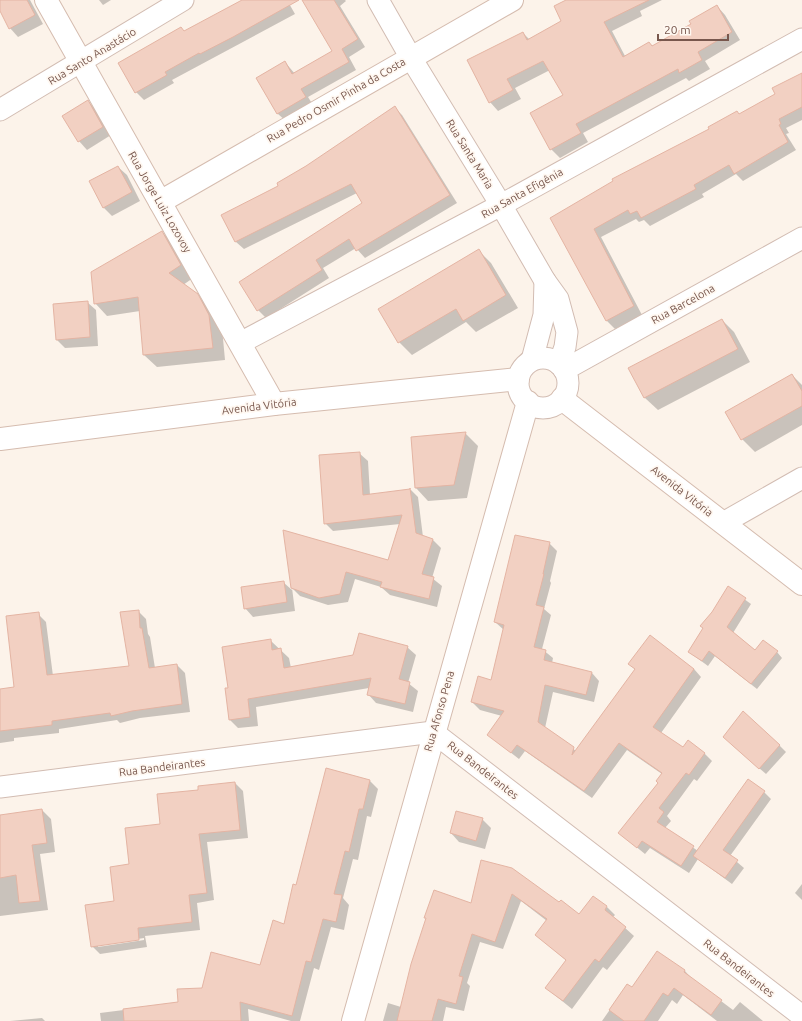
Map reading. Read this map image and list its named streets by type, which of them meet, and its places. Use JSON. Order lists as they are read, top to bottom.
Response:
{
  "streets": {
    "street": [
      "Rua Santo Anastácio",
      "Rua Pedro Osmir Pinha da Costa",
      "Rua Santa Maria",
      "Rua Santa Efigênia",
      "Rua Jorge Luiz Lozovoy",
      "Rua Barcelona",
      "Avenida Vitória",
      "Rua Afonso Pena",
      "Rua Bandeirantes"
    ]
  },
  "crossings": [
    ["Rua Santo Anastácio", "Rua Jorge Luiz Lozovoy"],
    ["Rua Pedro Osmir Pinha da Costa", "Rua Santa Maria"],
    ["Rua Pedro Osmir Pinha da Costa", "Rua Jorge Luiz Lozovoy"],
    ["Rua Santa Maria", "Rua Santa Efigênia"],
    ["Rua Santa Maria", "Rua Barcelona"],
    ["Rua Santa Maria", "Avenida Vitória"],
    ["Rua Santa Maria", "Rua Afonso Pena"],
    ["Rua Santa Efigênia", "Rua Jorge Luiz Lozovoy"],
    ["Rua Jorge Luiz Lozovoy", "Avenida Vitória"],
    ["Rua Barcelona", "Avenida Vitória"],
    ["Rua Barcelona", "Rua Afonso Pena"],
    ["Avenida Vitória", "Rua Afonso Pena"],
    ["Rua Afonso Pena", "Rua Bandeirantes"]
  ],
  "scale_bar": "20 m"
}
